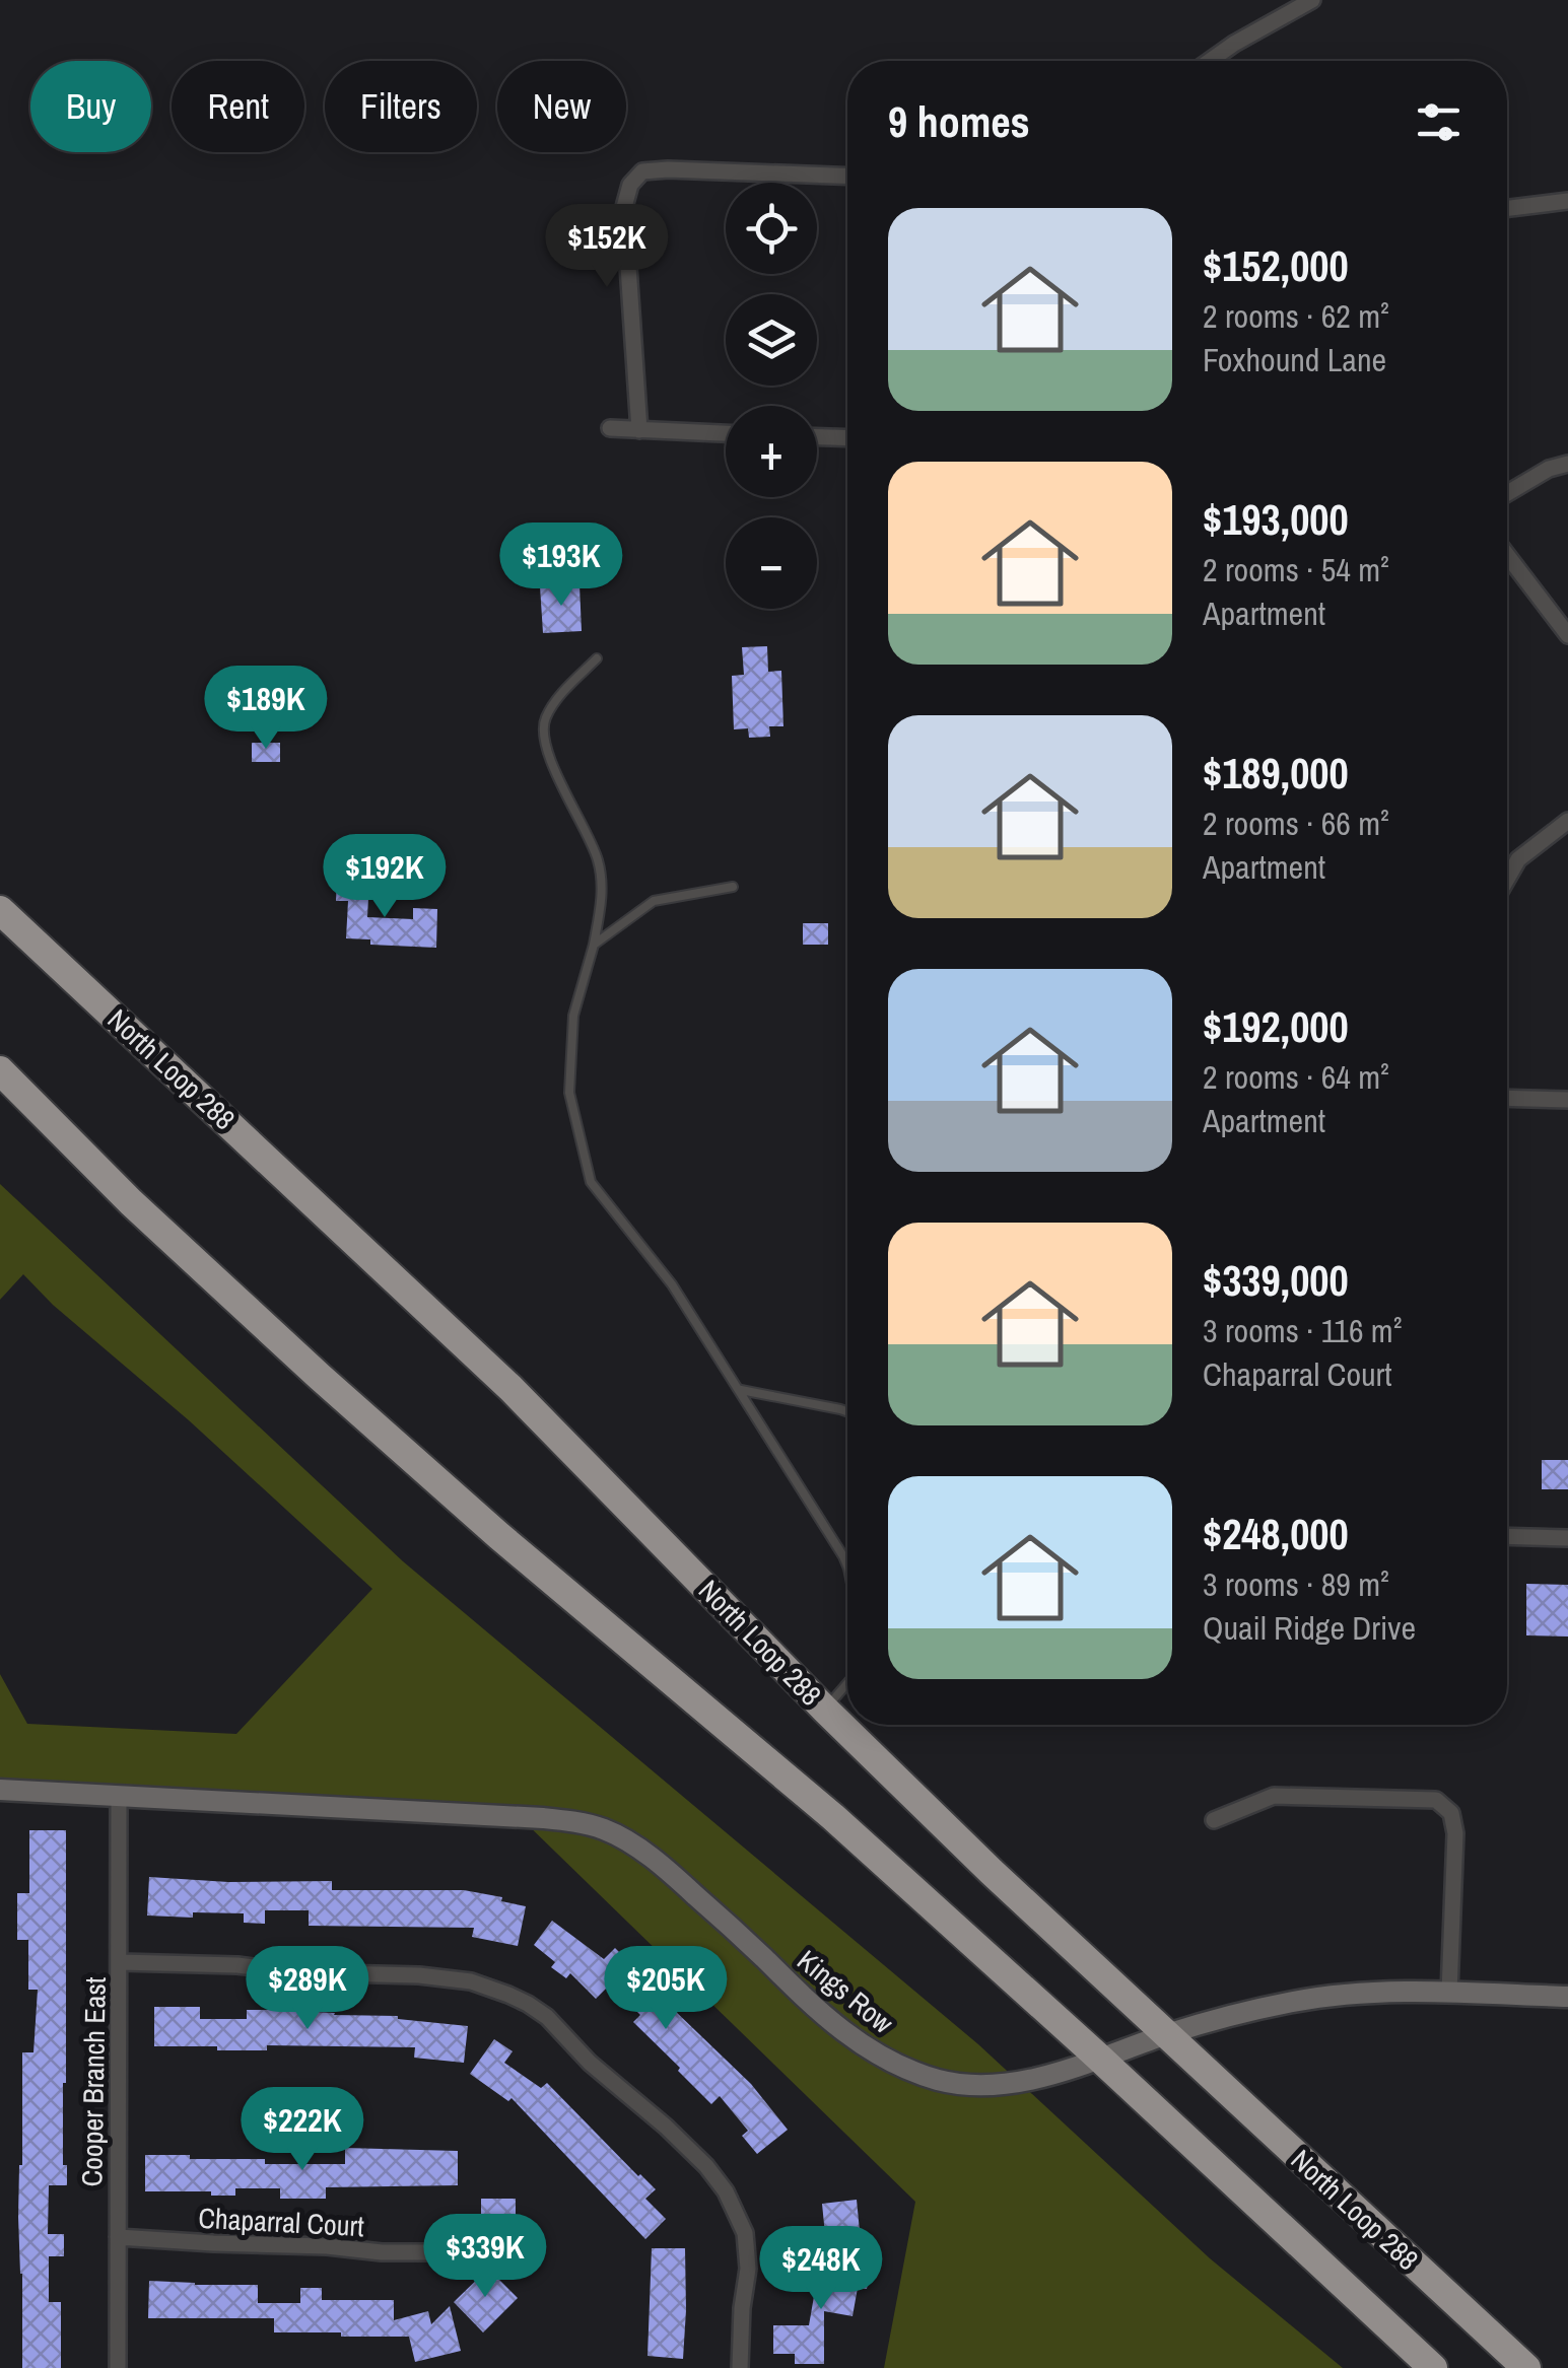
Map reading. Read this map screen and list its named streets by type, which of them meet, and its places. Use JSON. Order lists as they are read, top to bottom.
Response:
{
  "streets": {
    "highway": ["North Loop 288"],
    "street": ["Kings Row", "Cooper Branch East", "Chaparral Court"]
  },
  "crossings": [
    ["North Loop 288", "Kings Row"],
    ["Kings Row", "Cooper Branch East"],
    ["Cooper Branch East", "Chaparral Court"]
  ],
  "page": {
    "chip": [
      "Buy",
      "Rent",
      "Filters",
      "New"
    ],
    "heading": "9 homes",
    "map_buttons": ["+", "−"],
    "list": [
      {
        "name": "$152,000",
        "note": "2 rooms · 62 m² · Foxhound Lane"
      },
      {
        "name": "$193,000",
        "note": "2 rooms · 54 m² · Apartment"
      },
      {
        "name": "$189,000",
        "note": "2 rooms · 66 m² · Apartment"
      },
      {
        "name": "$192,000",
        "note": "2 rooms · 64 m² · Apartment"
      },
      {
        "name": "$339,000",
        "note": "3 rooms · 116 m² · Chaparral Court"
      },
      {
        "name": "$248,000",
        "note": "3 rooms · 89 m² · Quail Ridge Drive"
      }
    ],
    "price": [
      "$152K",
      "$193K",
      "$189K",
      "$192K",
      "$289K",
      "$205K",
      "$222K",
      "$339K",
      "$248K"
    ]
  }
}
